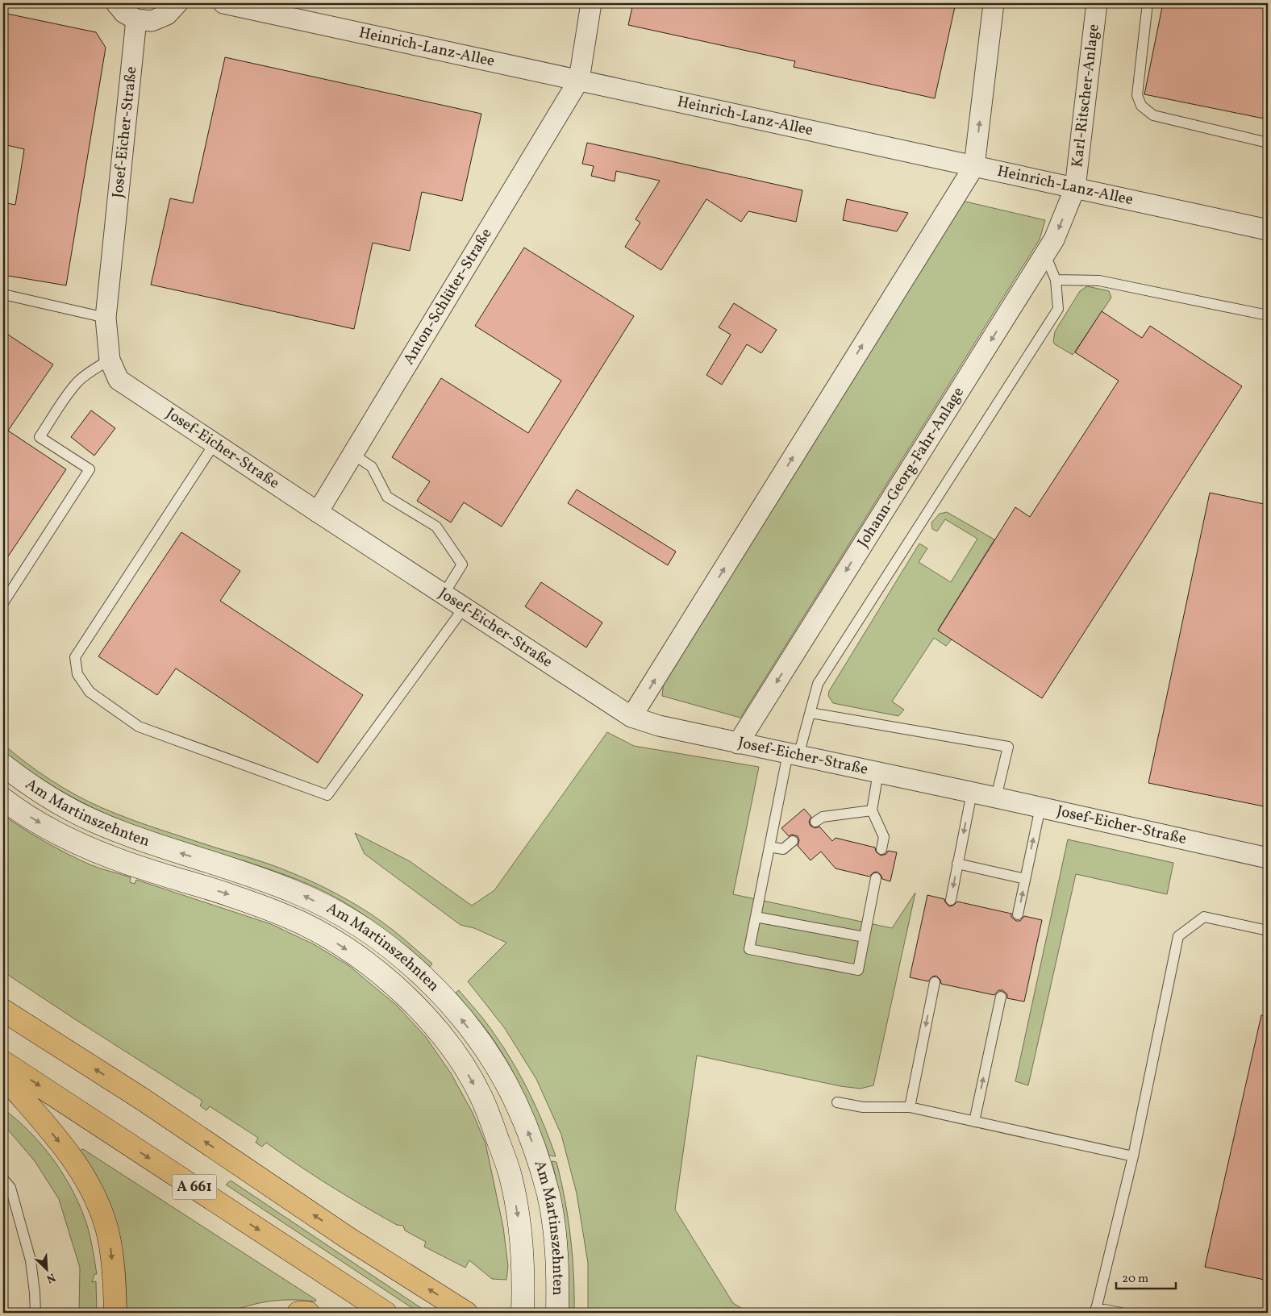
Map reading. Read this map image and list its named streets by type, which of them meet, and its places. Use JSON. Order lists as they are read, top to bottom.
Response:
{
  "streets": {
    "highway": ["A 661"],
    "main road": ["Am Martinszehnten"],
    "street": [
      "Heinrich-Lanz-Allee",
      "Karl-Ritscher-Anlage",
      "Josef-Eicher-Straße",
      "Anton-Schlüter-Straße",
      "Johann-Georg-Fahr-Anlage"
    ]
  },
  "crossings": [
    ["Heinrich-Lanz-Allee", "Karl-Ritscher-Anlage"],
    ["Heinrich-Lanz-Allee", "Anton-Schlüter-Straße"],
    ["Heinrich-Lanz-Allee", "Johann-Georg-Fahr-Anlage"],
    ["Karl-Ritscher-Anlage", "Johann-Georg-Fahr-Anlage"],
    ["Josef-Eicher-Straße", "Anton-Schlüter-Straße"],
    ["Josef-Eicher-Straße", "Johann-Georg-Fahr-Anlage"]
  ],
  "scale_bar": "20 m",
  "north": "bottom right"
}
